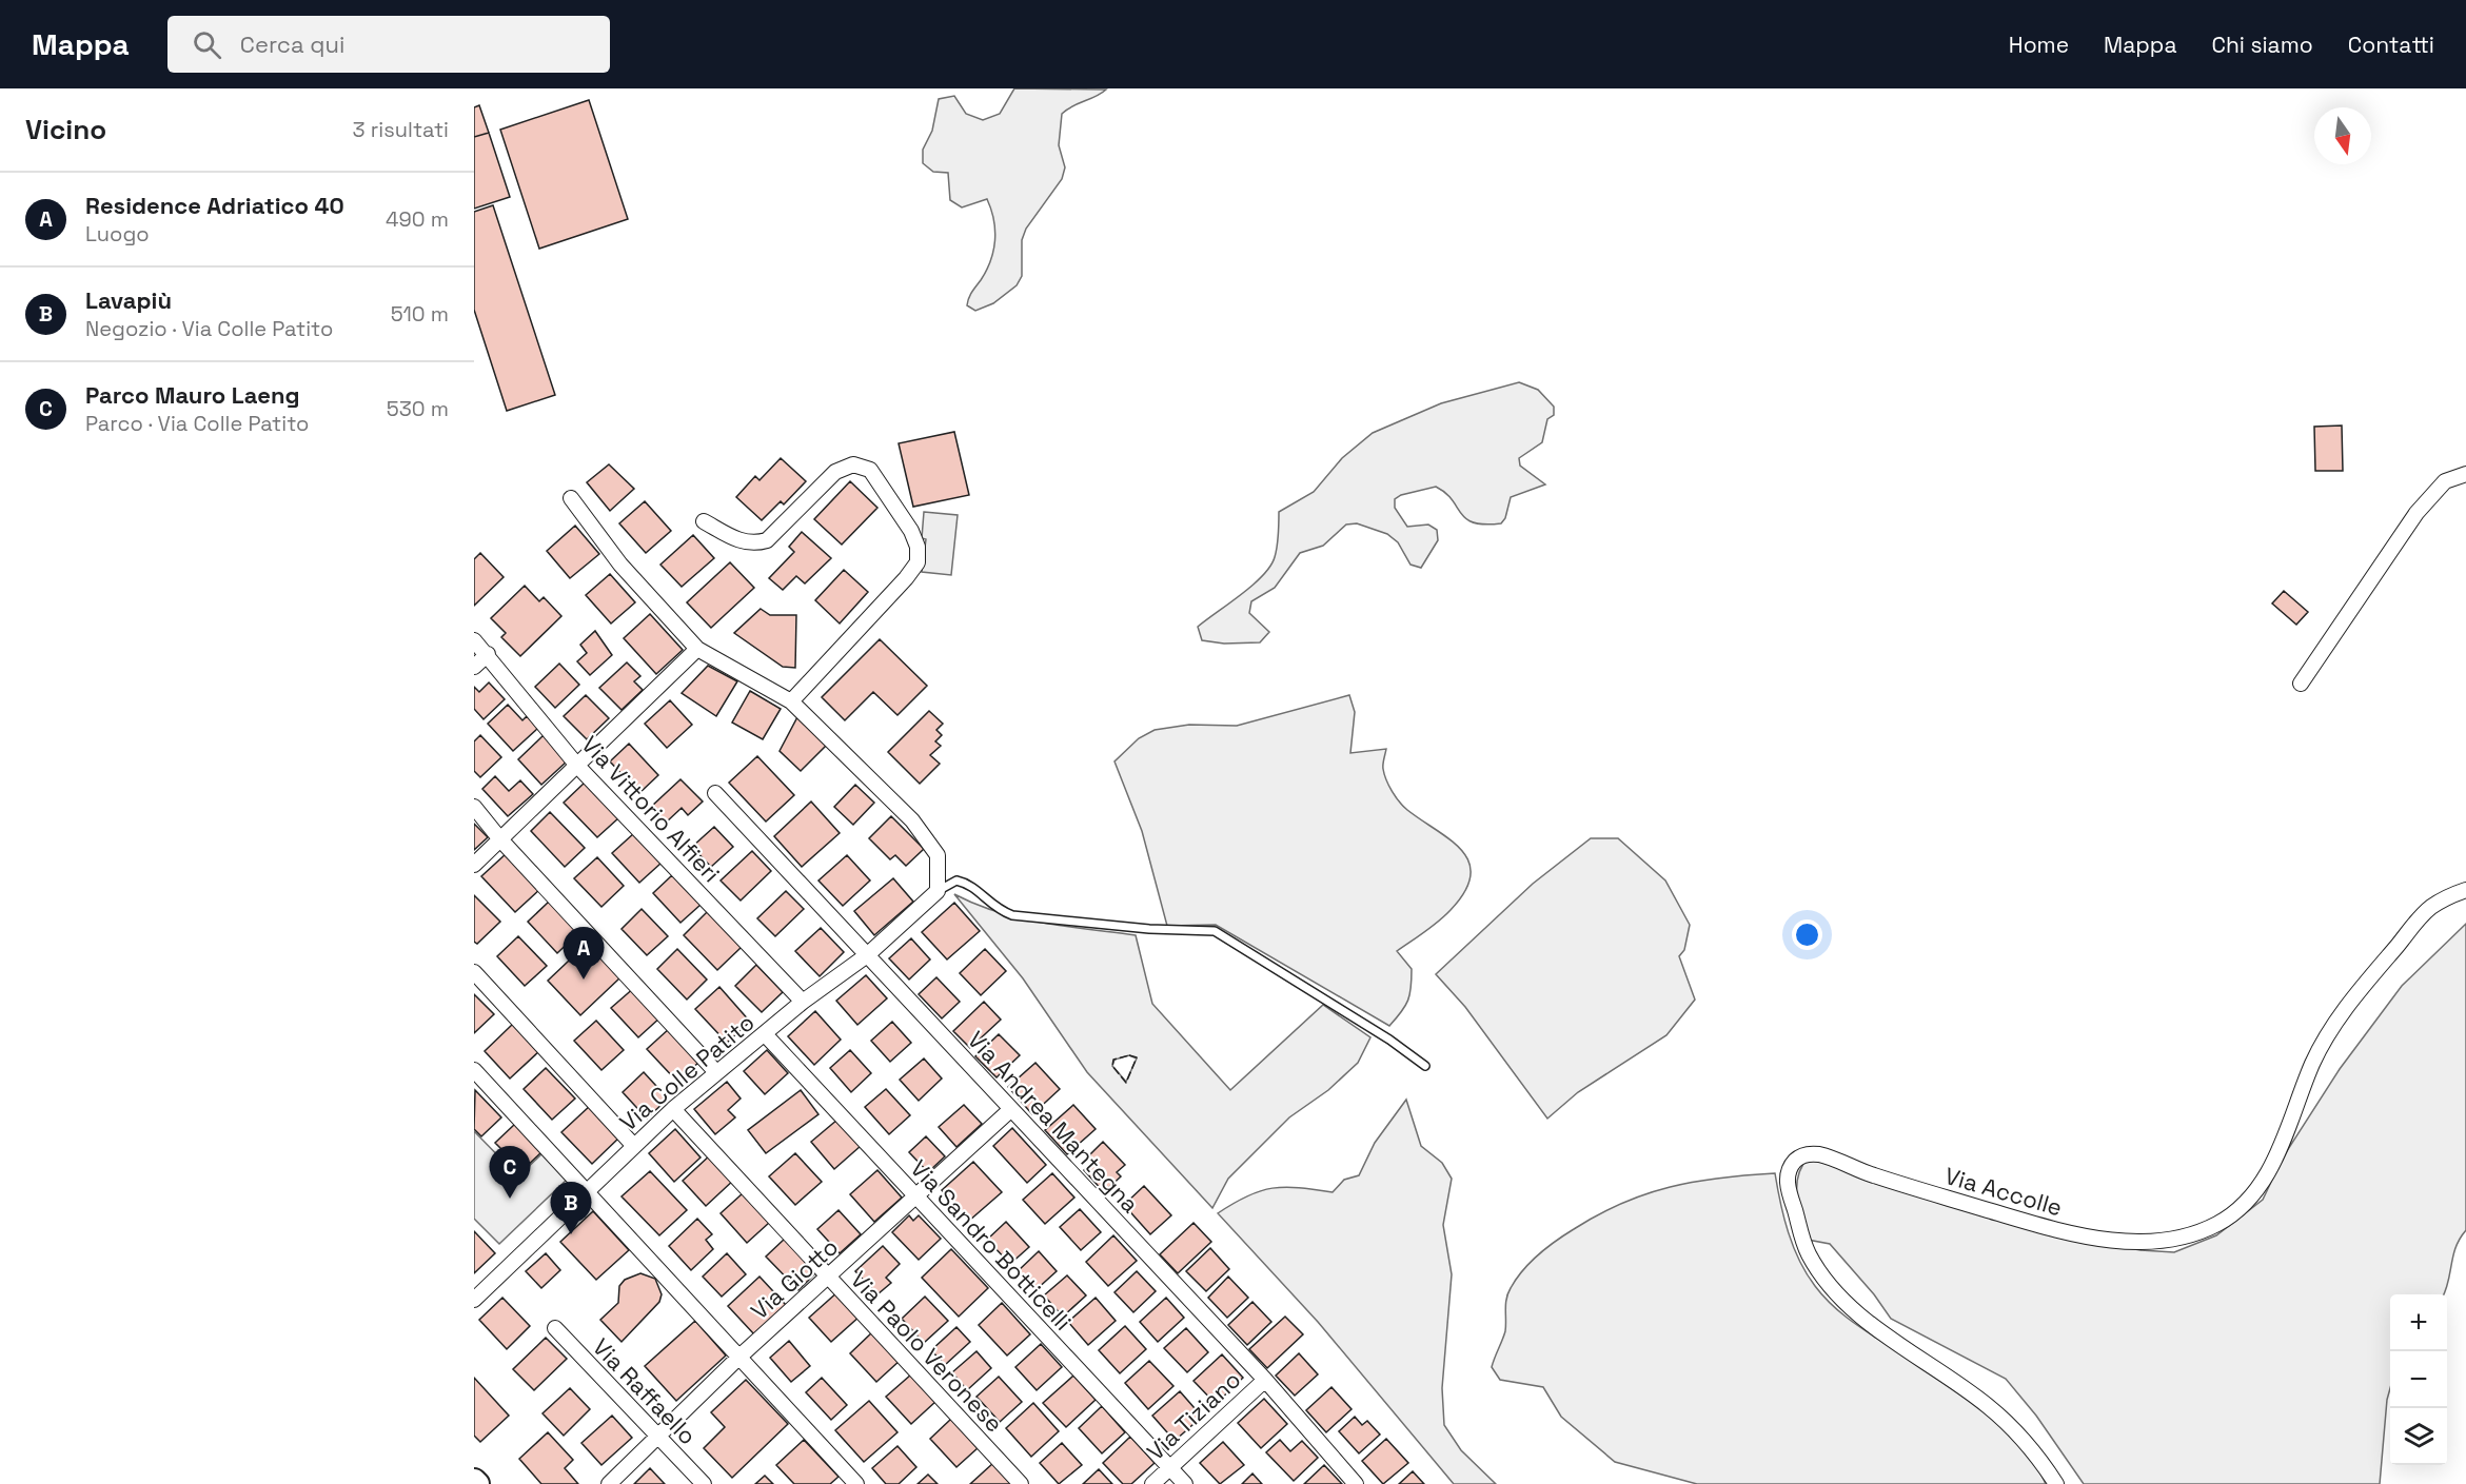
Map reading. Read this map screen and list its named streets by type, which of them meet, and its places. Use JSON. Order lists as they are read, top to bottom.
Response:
{
  "streets": {
    "street": [
      "Via Vittorio Alfieri",
      "Via Colle Patito",
      "Via Andrea Mantegna",
      "Via Accolle",
      "Via Sandro Botticelli",
      "Via Giotto",
      "Via Paolo Veronese",
      "Via Raffaello",
      "Via Tiziano"
    ]
  },
  "crossings": [
    ["Via Vittorio Alfieri", "Via Colle Patito"],
    ["Via Colle Patito", "Via Andrea Mantegna"],
    ["Via Colle Patito", "Via Sandro Botticelli"],
    ["Via Colle Patito", "Via Paolo Veronese"],
    ["Via Andrea Mantegna", "Via Giotto"],
    ["Via Andrea Mantegna", "Via Tiziano"],
    ["Via Sandro Botticelli", "Via Giotto"],
    ["Via Sandro Botticelli", "Via Tiziano"],
    ["Via Giotto", "Via Paolo Veronese"],
    ["Via Giotto", "Via Raffaello"]
  ],
  "north": "bottom",
  "page": {
    "header": "Mappa",
    "search": "Cerca qui",
    "nav": [
      "Home",
      "Mappa",
      "Chi siamo",
      "Contatti"
    ],
    "heading": ["Vicino", "3 risultati"],
    "list": [
      {
        "mark": "A",
        "name": "Residence Adriatico 40",
        "note": "Luogo",
        "value": "490 m"
      },
      {
        "mark": "B",
        "name": "Lavapiù",
        "note": "Negozio · Via Colle Patito",
        "value": "510 m"
      },
      {
        "mark": "C",
        "name": "Parco Mauro Laeng",
        "note": "Parco · Via Colle Patito",
        "value": "530 m"
      }
    ],
    "pins": ["A", "C", "B"],
    "map_buttons": ["+", "−"]
  }
}
